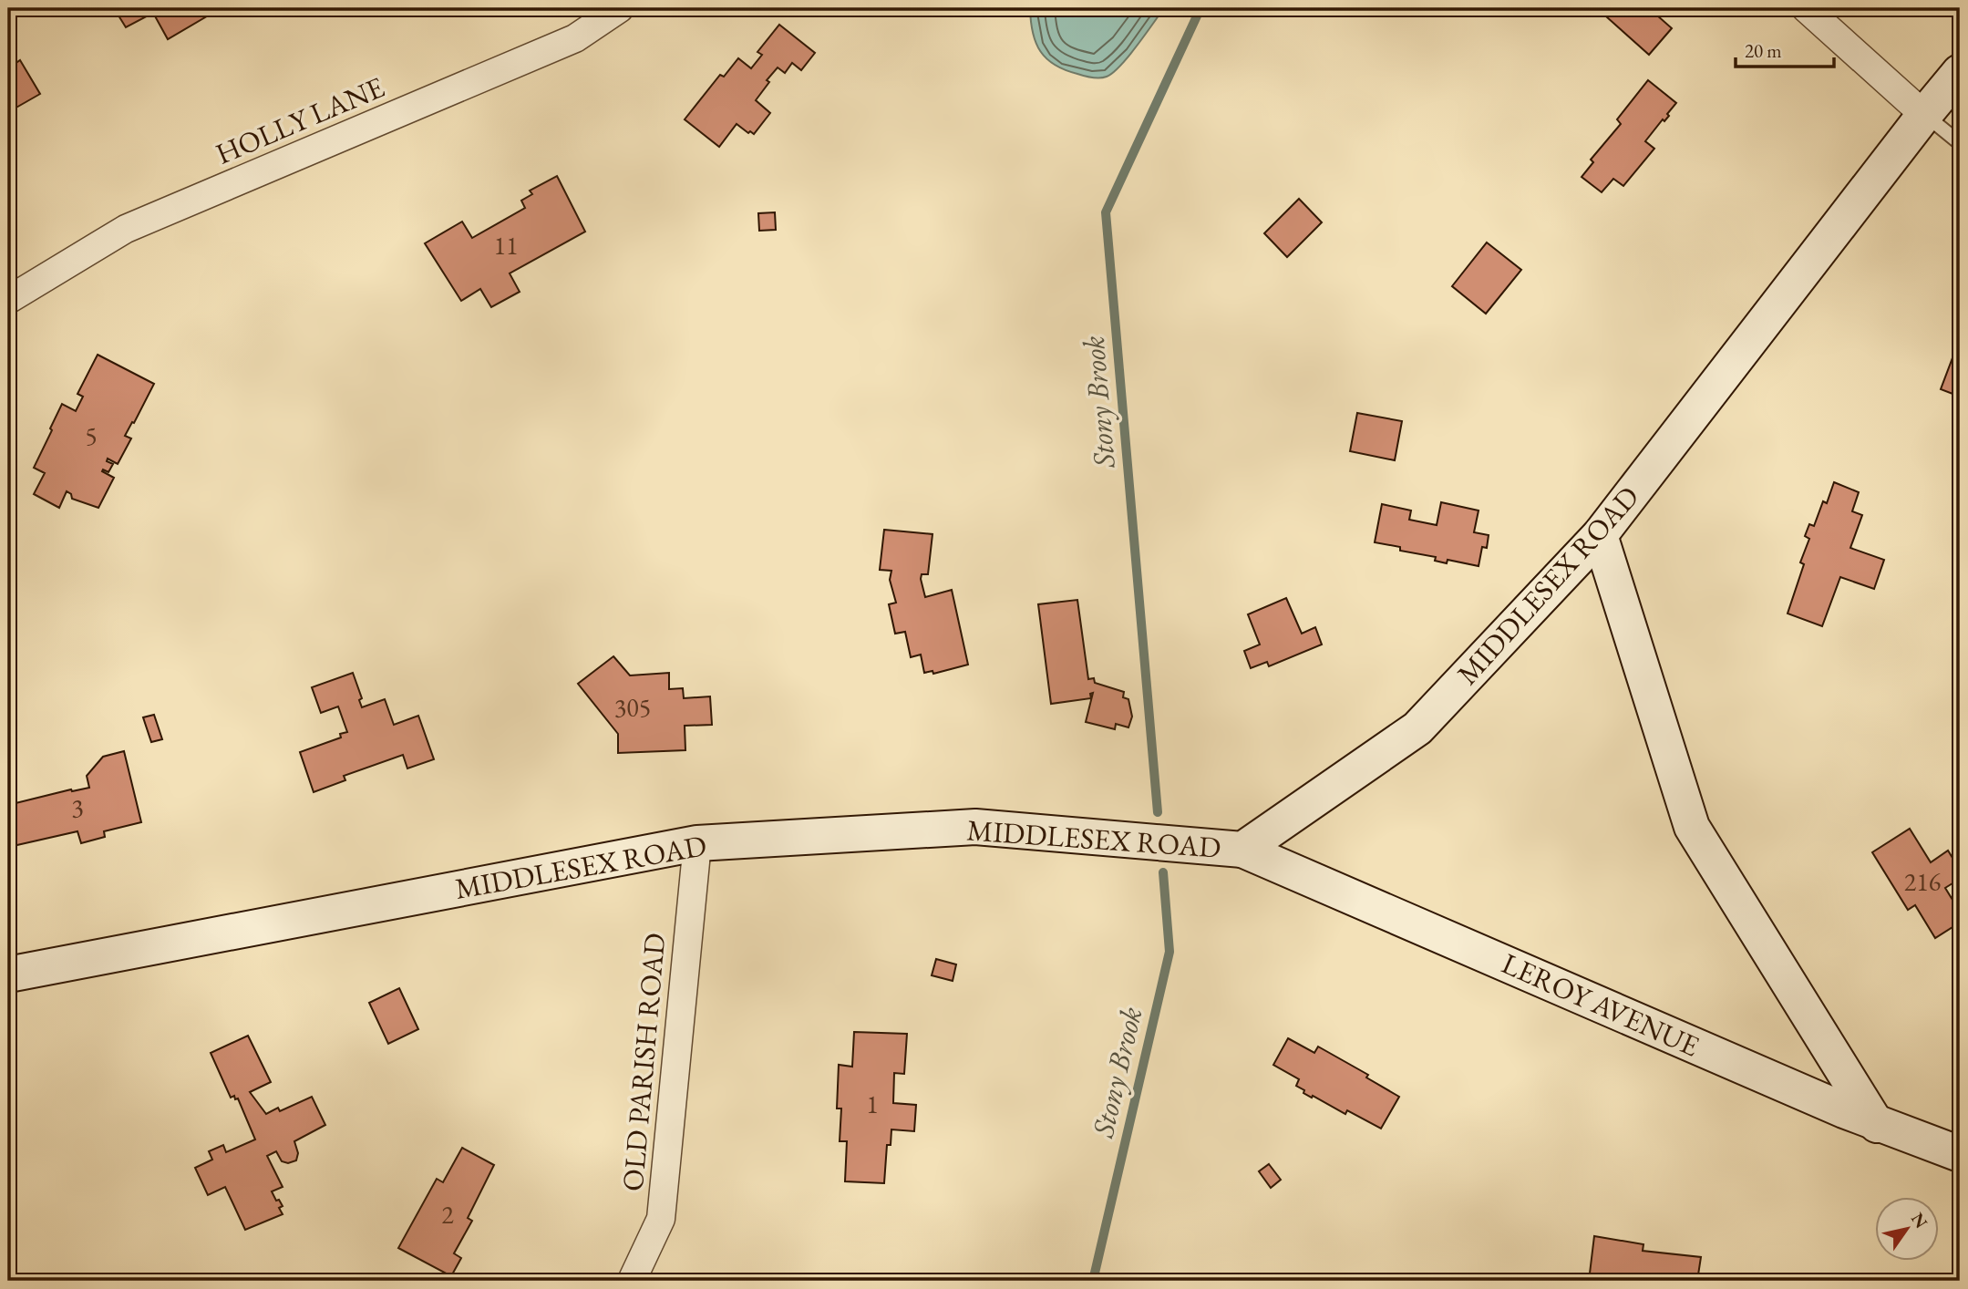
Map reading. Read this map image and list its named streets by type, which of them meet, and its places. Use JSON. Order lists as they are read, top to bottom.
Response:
{
  "streets": {
    "main road": ["MIDDLESEX ROAD", "LEROY AVENUE"],
    "street": ["HOLLY LANE", "OLD PARISH ROAD"]
  },
  "crossings": [
    ["MIDDLESEX ROAD", "LEROY AVENUE"],
    ["MIDDLESEX ROAD", "OLD PARISH ROAD"]
  ],
  "water": ["Stony Brook"],
  "house_numbers": [
    "11",
    "5",
    "305",
    "3",
    "216",
    "1",
    "2"
  ],
  "scale_bar": "20 m",
  "north": "top right"
}
